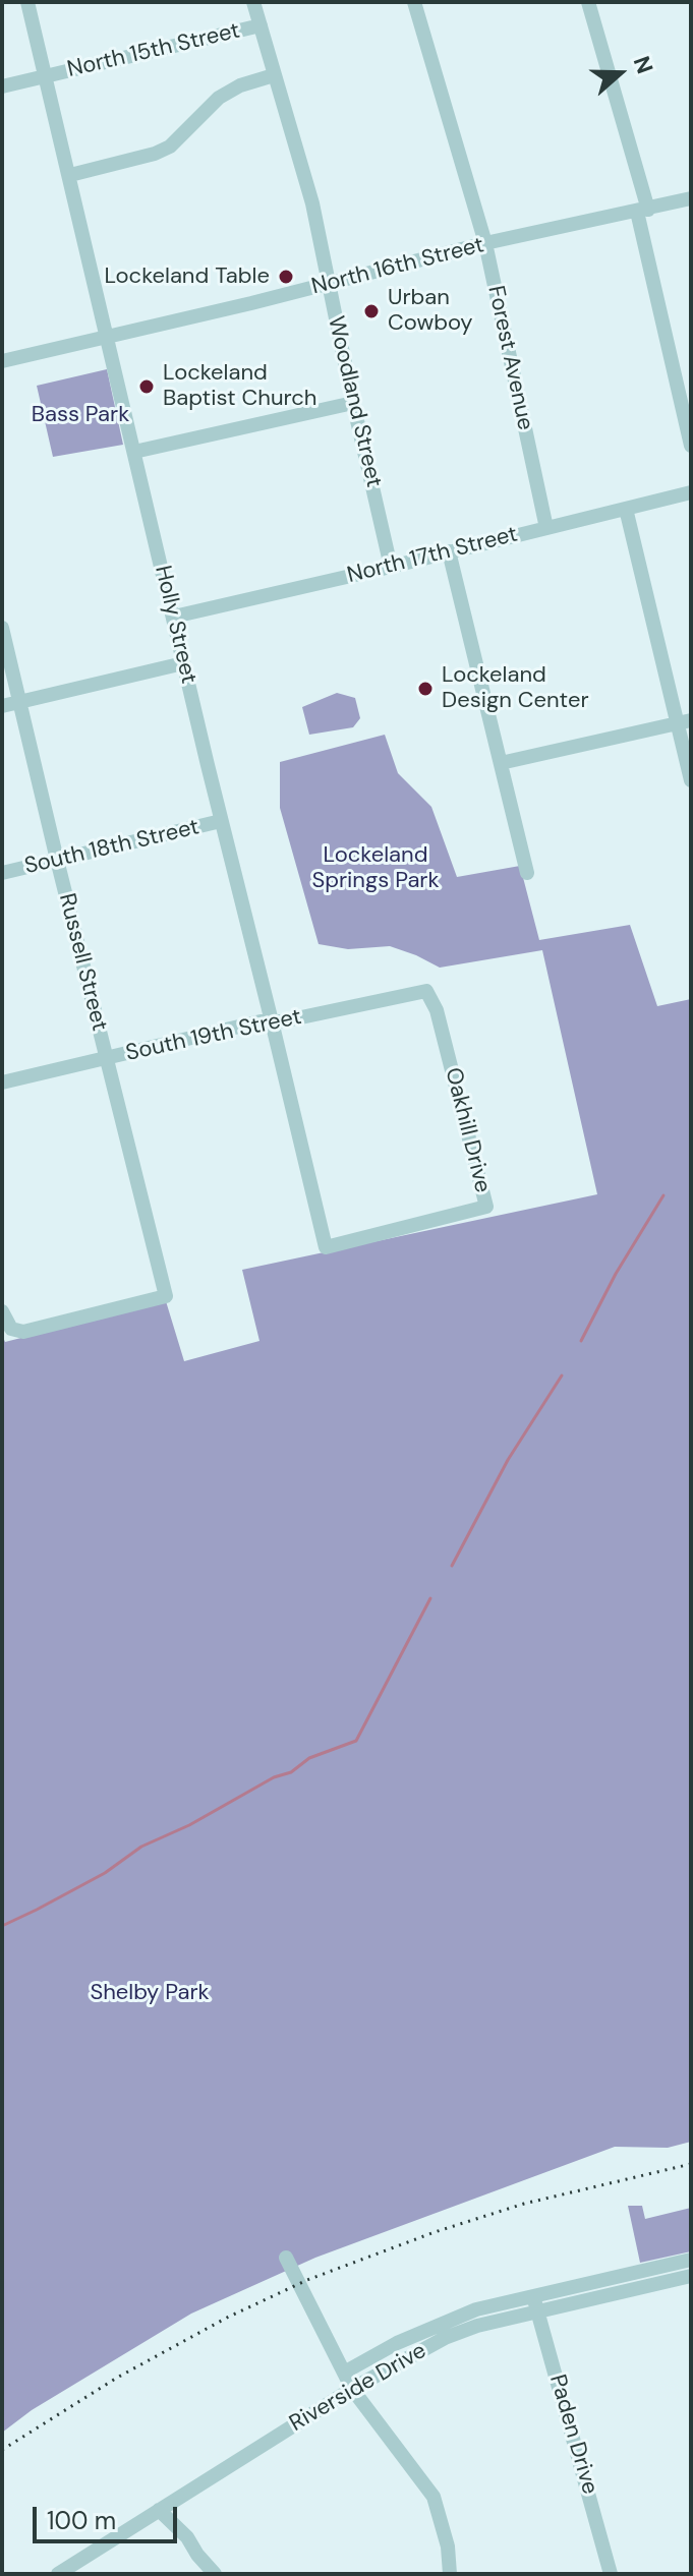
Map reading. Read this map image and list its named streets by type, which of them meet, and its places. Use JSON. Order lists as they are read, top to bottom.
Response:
{
  "streets": {
    "street": [
      "North 15th Street",
      "North 16th Street",
      "Forest Avenue",
      "Woodland Street",
      "North 17th Street",
      "Holly Street",
      "South 18th Street",
      "Russell Street",
      "South 19th Street",
      "Oakhill Drive",
      "Riverside Drive",
      "Paden Drive"
    ]
  },
  "crossings": [
    ["North 15th Street", "Woodland Street"],
    ["North 15th Street", "Holly Street"],
    ["North 16th Street", "Forest Avenue"],
    ["North 16th Street", "Woodland Street"],
    ["North 16th Street", "Holly Street"],
    ["Forest Avenue", "North 17th Street"],
    ["Woodland Street", "North 17th Street"],
    ["North 17th Street", "Holly Street"],
    ["Holly Street", "South 18th Street"],
    ["Holly Street", "South 19th Street"],
    ["Holly Street", "Oakhill Drive"],
    ["South 18th Street", "Russell Street"],
    ["Russell Street", "South 19th Street"],
    ["South 19th Street", "Oakhill Drive"],
    ["Riverside Drive", "Paden Drive"]
  ],
  "parks": ["Bass Park", "Lockeland Springs Park", "Shelby Park"],
  "places": [
    "Lockeland Table",
    "Urban Cowboy",
    "Lockeland Baptist Church",
    "Lockeland Design Center"
  ],
  "scale_bar": "100 m",
  "north": "right"
}
